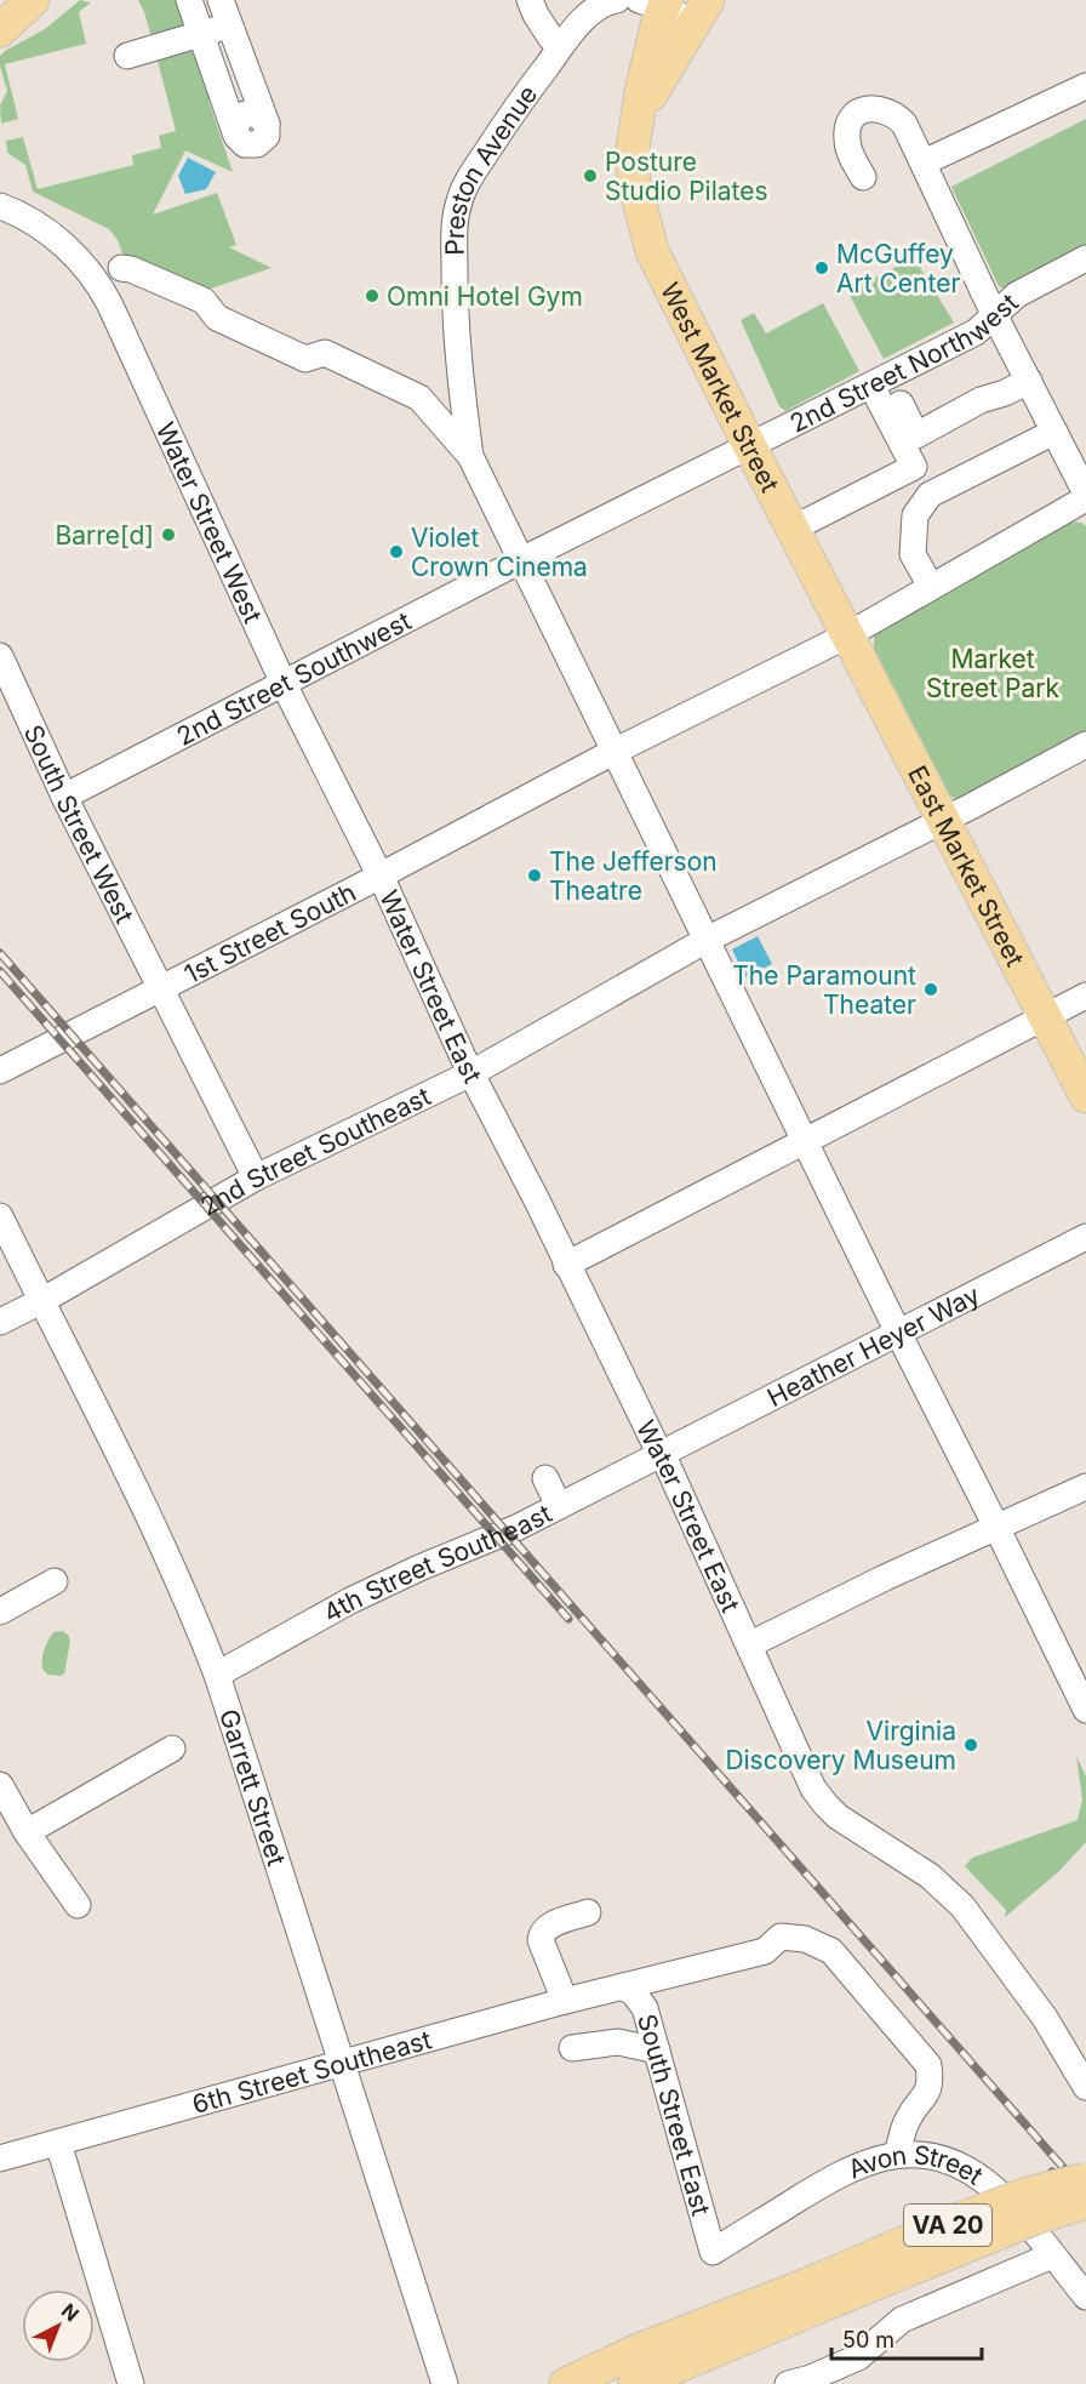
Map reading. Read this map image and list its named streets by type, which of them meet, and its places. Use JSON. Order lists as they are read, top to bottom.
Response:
{
  "streets": {
    "main road": ["West Market Street", "East Market Street", "VA 20"],
    "street": [
      "Preston Avenue",
      "2nd Street Northwest",
      "Water Street West",
      "2nd Street Southwest",
      "South Street West",
      "1st Street South",
      "Water Street East",
      "2nd Street Southeast",
      "Heather Heyer Way",
      "4th Street Southeast",
      "Garrett Street",
      "6th Street Southeast",
      "South Street East",
      "Avon Street"
    ]
  },
  "crossings": [
    ["2nd Street Northwest", "West Market Street"],
    ["2nd Street Northwest", "2nd Street Southwest"],
    ["West Market Street", "East Market Street"],
    ["West Market Street", "1st Street South"],
    ["Water Street West", "2nd Street Southwest"],
    ["Water Street West", "1st Street South"],
    ["Water Street West", "Water Street East"],
    ["2nd Street Southwest", "South Street West"],
    ["South Street West", "1st Street South"],
    ["East Market Street", "1st Street South"],
    ["East Market Street", "2nd Street Southeast"],
    ["1st Street South", "Water Street East"],
    ["Water Street East", "2nd Street Southeast"],
    ["Water Street East", "Heather Heyer Way"],
    ["Water Street East", "4th Street Southeast"],
    ["2nd Street Southeast", "Garrett Street"],
    ["Heather Heyer Way", "4th Street Southeast"],
    ["4th Street Southeast", "Garrett Street"],
    ["Garrett Street", "6th Street Southeast"],
    ["6th Street Southeast", "South Street East"],
    ["6th Street Southeast", "Avon Street"],
    ["South Street East", "Avon Street"]
  ],
  "parks": ["Market Street Park"],
  "places": [
    "Posture Studio Pilates",
    "McGuffey Art Center",
    "Omni Hotel Gym",
    "Barre[d]",
    "Violet Crown Cinema",
    "The Jefferson Theatre",
    "The Paramount Theater",
    "Virginia Discovery Museum"
  ],
  "scale_bar": "50 m",
  "north": "top right"
}
